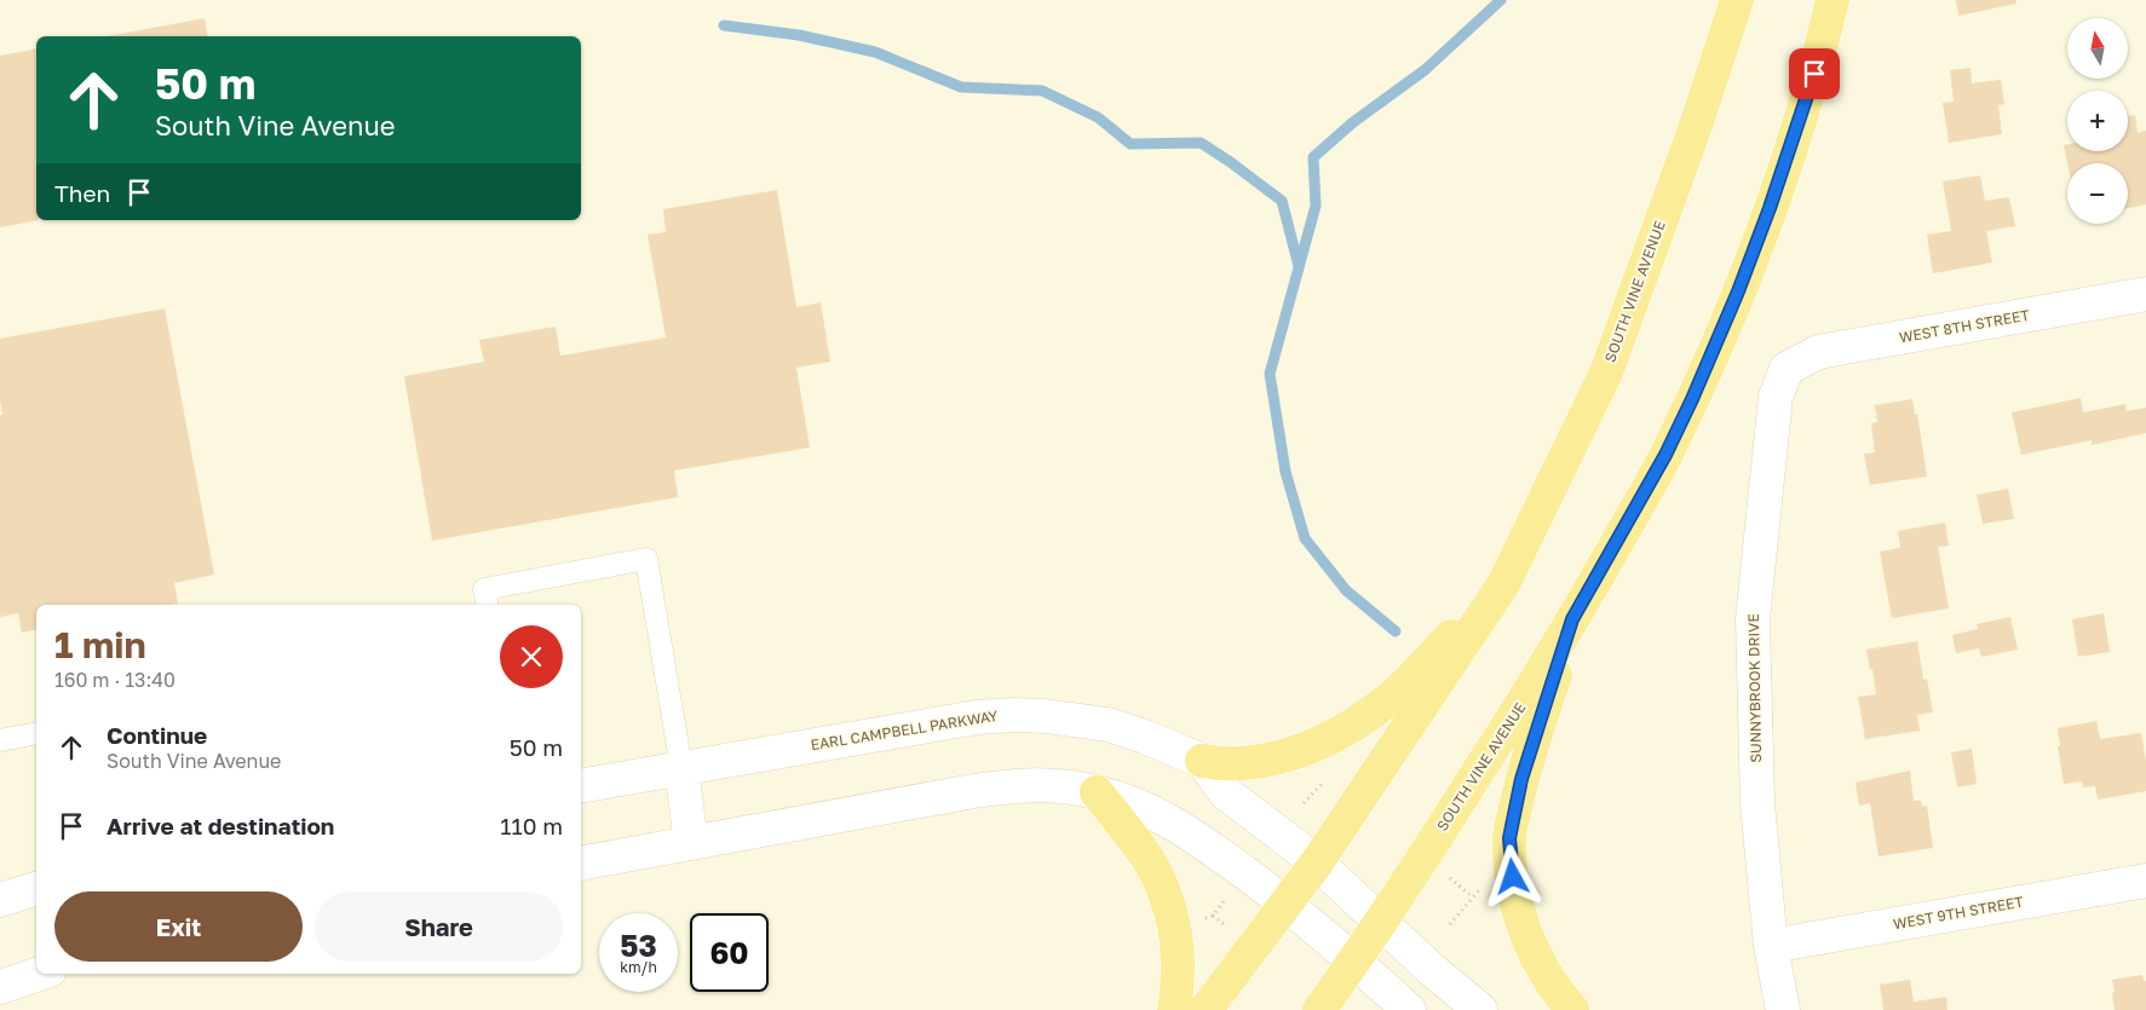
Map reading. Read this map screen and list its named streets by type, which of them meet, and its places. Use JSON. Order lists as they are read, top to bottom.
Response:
{
  "streets": {
    "main road": [
      "SOUTH VINE AVENUE",
      "WEST 8TH STREET",
      "SUNNYBROOK DRIVE",
      "EARL CAMPBELL PARKWAY",
      "WEST 9TH STREET"
    ]
  },
  "crossings": [
    ["WEST 8TH STREET", "SUNNYBROOK DRIVE"],
    ["SUNNYBROOK DRIVE", "WEST 9TH STREET"]
  ],
  "north": "top",
  "page": {
    "map_buttons": ["+", "−"],
    "turn": ["50 m", "South Vine Avenue"],
    "then": "Then",
    "heading": ["1 min", "160 m · 13:40"],
    "list": [
      {
        "name": "Continue",
        "note": "South Vine Avenue",
        "value": "50 m"
      },
      {
        "name": "Arrive at destination",
        "value": "110 m"
      }
    ],
    "buttons": ["Exit", "Share"],
    "speed": "53 km/h",
    "limit": "60"
  }
}
